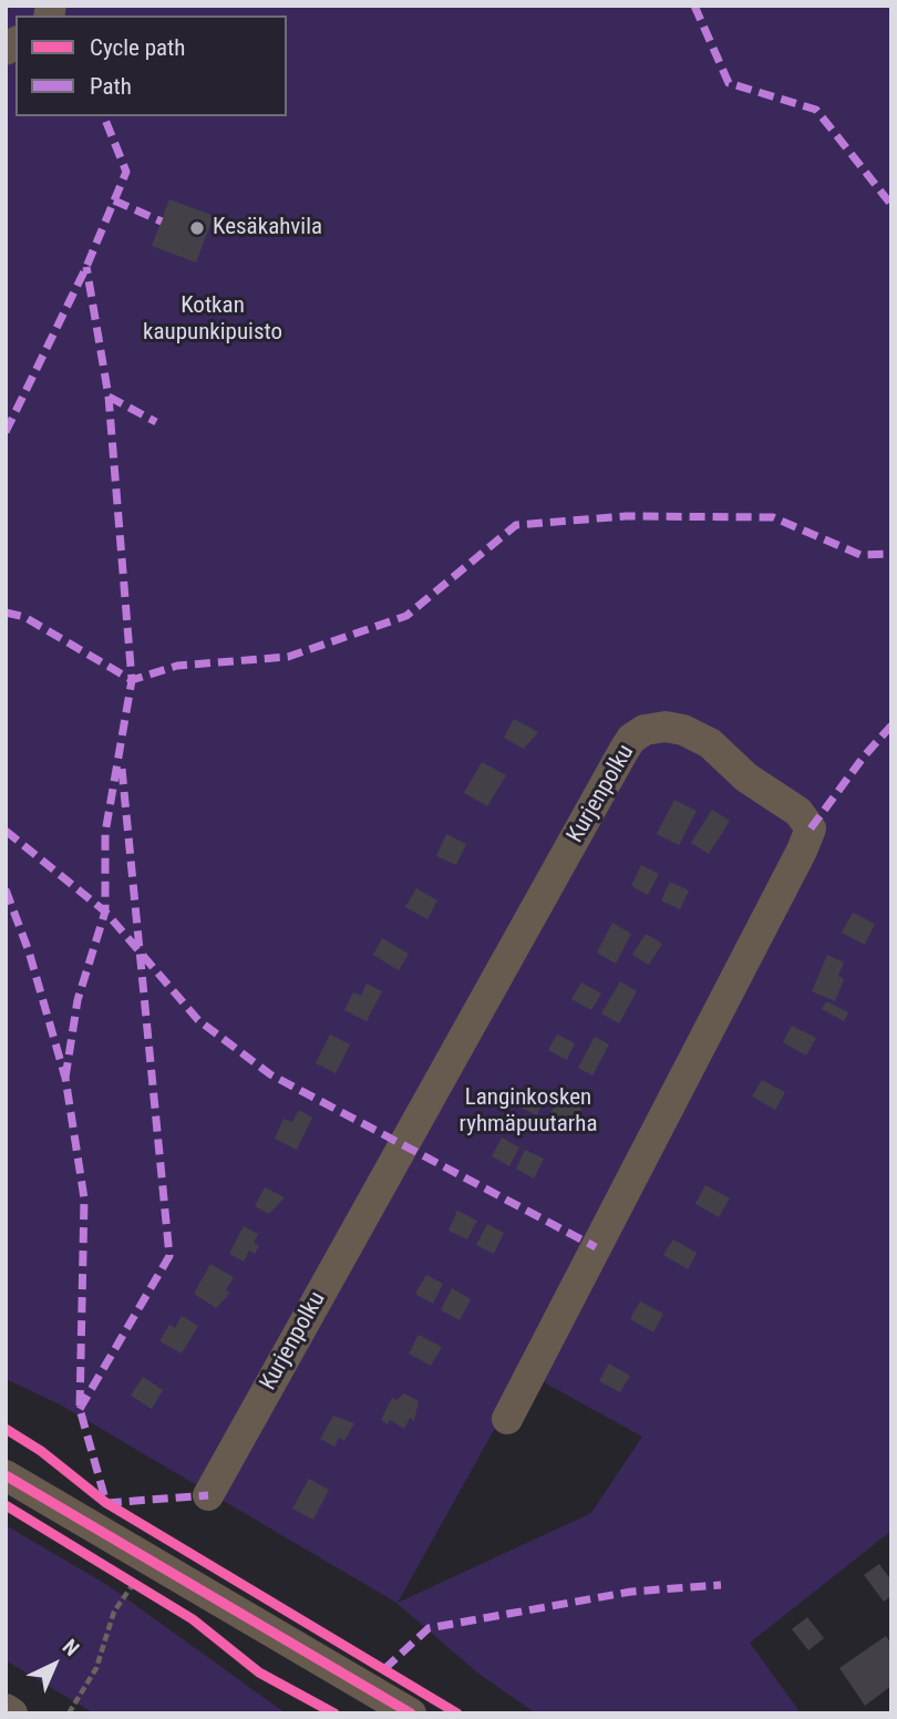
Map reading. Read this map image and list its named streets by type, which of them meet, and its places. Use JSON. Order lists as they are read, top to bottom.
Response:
{
  "streets": {
    "street": ["Kurjenpolku"]
  },
  "parks": ["Kotkan kaupunkipuisto", "Langinkosken ryhmäpuutarha"],
  "places": ["Kesäkahvila"],
  "legend": ["Cycle path", "Path"],
  "north": "top right"
}
